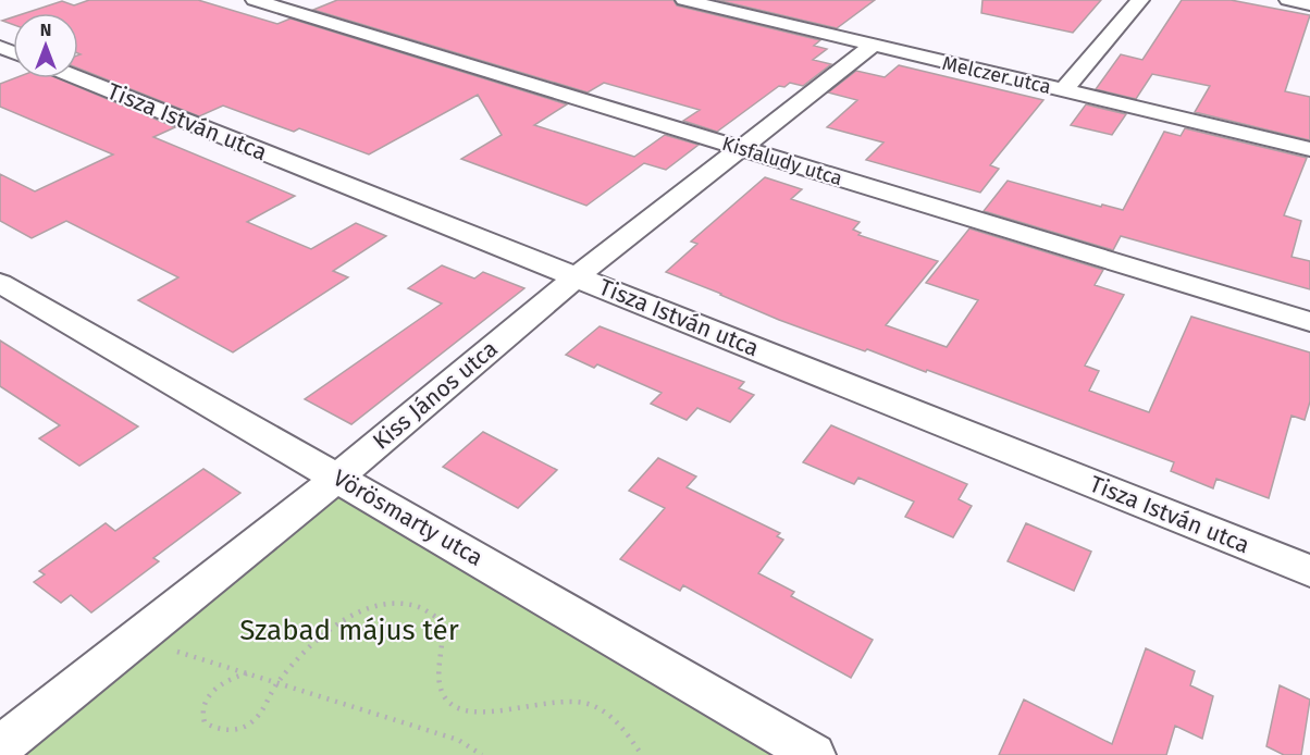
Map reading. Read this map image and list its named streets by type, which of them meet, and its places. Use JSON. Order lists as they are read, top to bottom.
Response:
{
  "streets": {
    "street": [
      "Melczer utca",
      "Tisza István utca",
      "Kisfaludy utca",
      "Kiss János utca",
      "Vörösmarty utca"
    ]
  },
  "crossings": [
    ["Melczer utca", "Kiss János utca"],
    ["Tisza István utca", "Kiss János utca"],
    ["Kisfaludy utca", "Kiss János utca"],
    ["Kiss János utca", "Vörösmarty utca"]
  ],
  "parks": ["Szabad május tér"],
  "north": "top"
}
